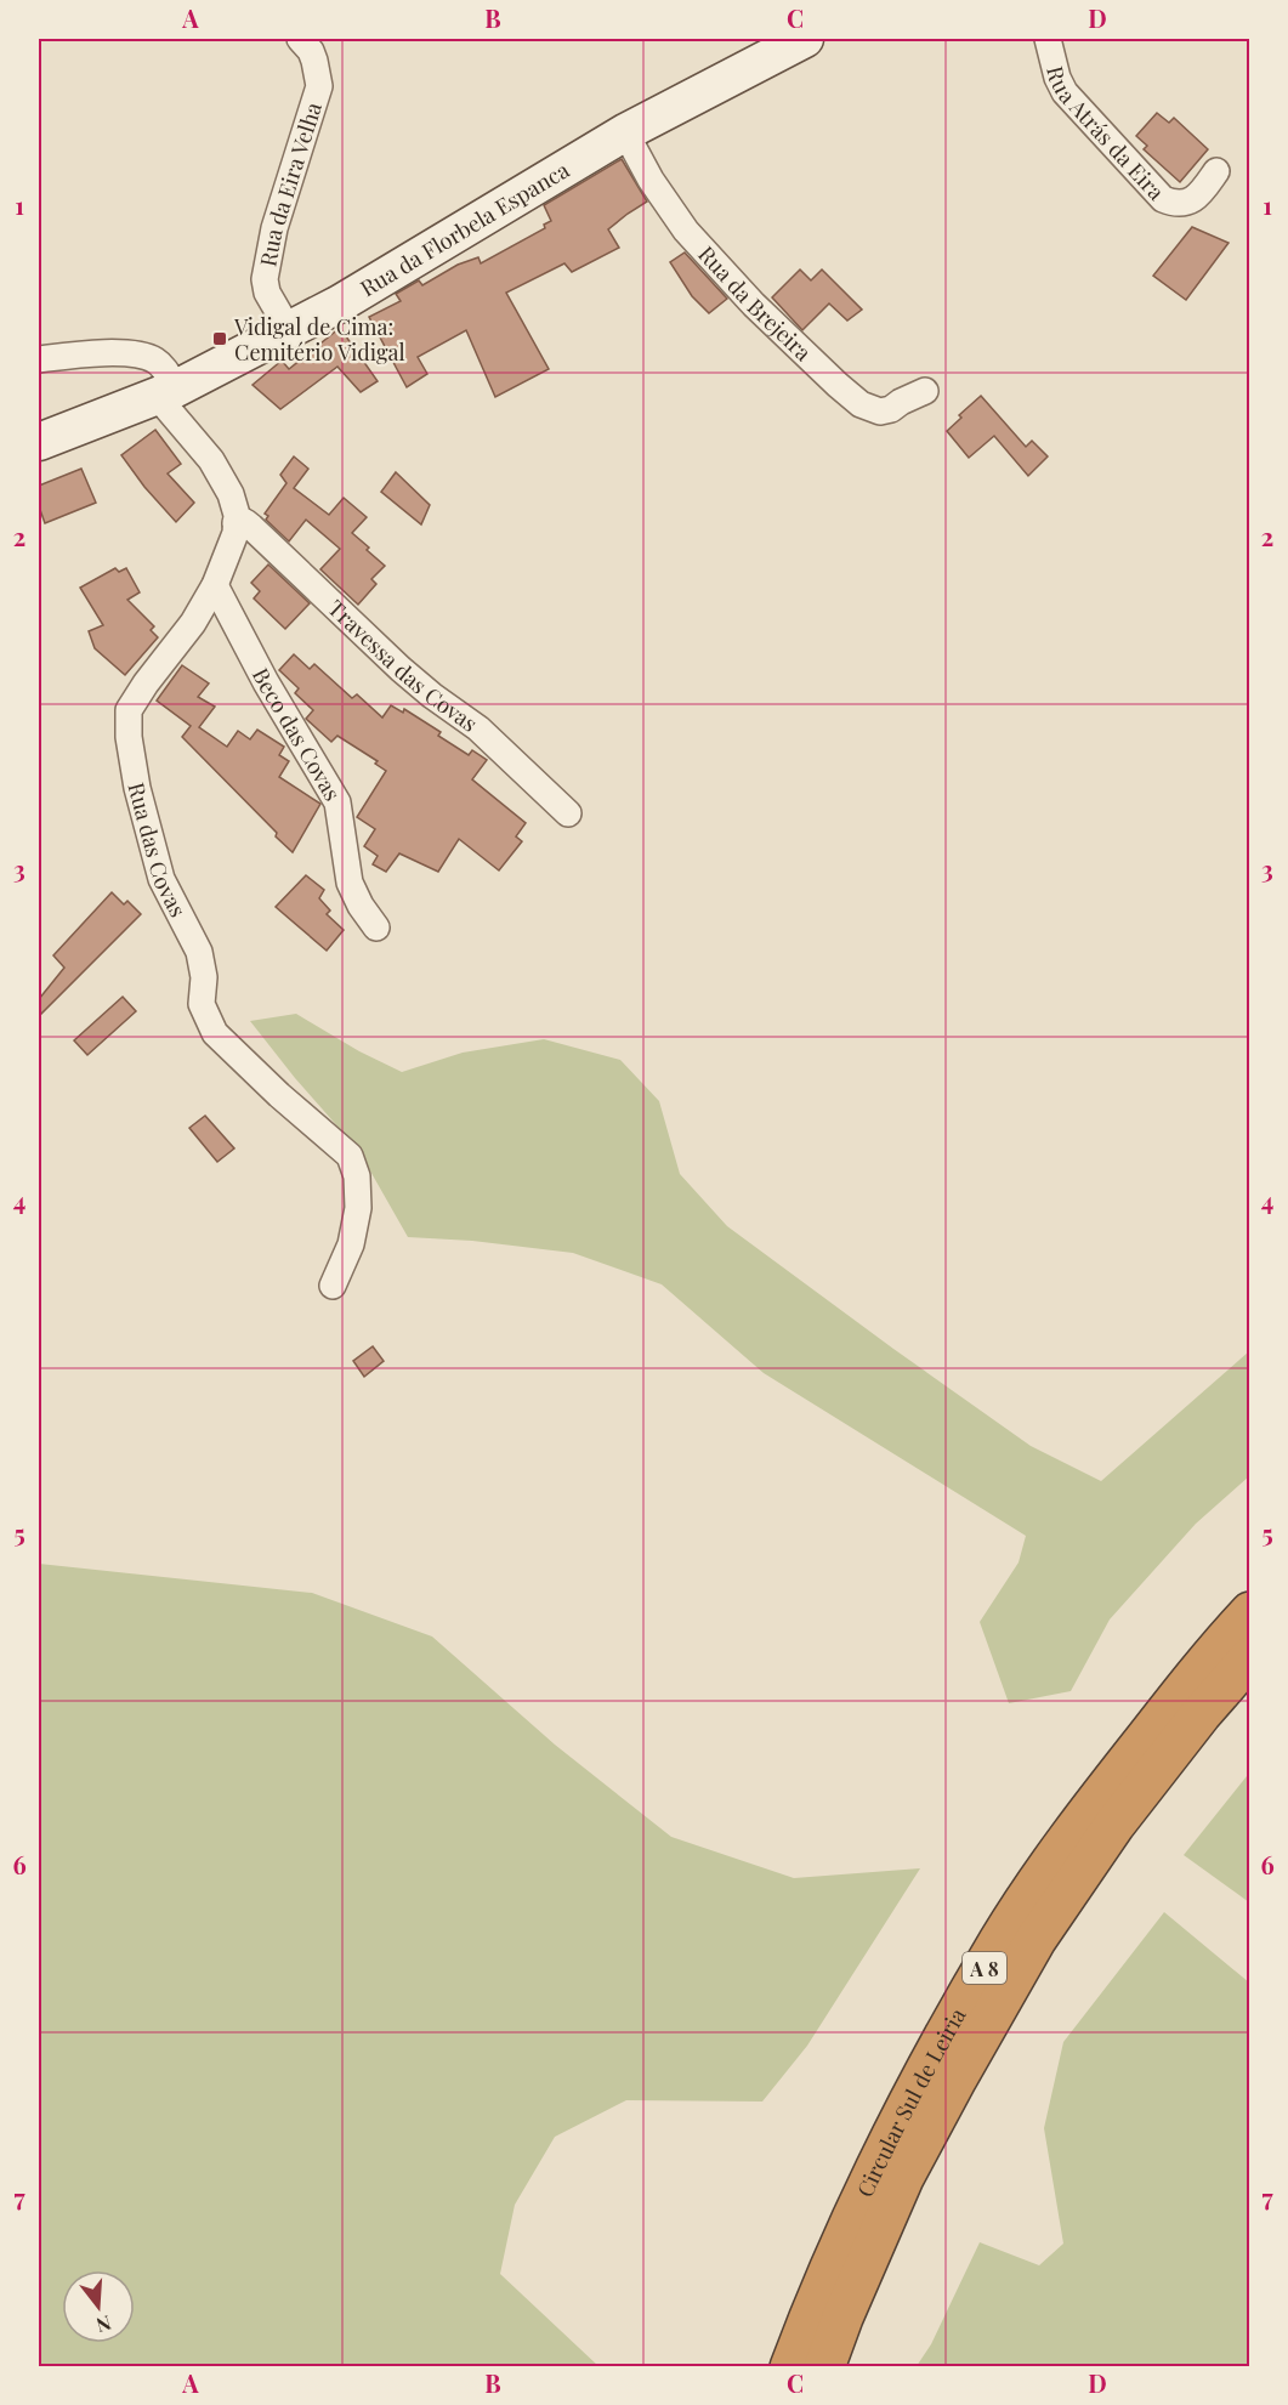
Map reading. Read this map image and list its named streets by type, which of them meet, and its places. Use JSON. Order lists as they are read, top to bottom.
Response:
{
  "streets": {
    "highway": ["A 8", "Circular Sul de Leiria"],
    "street": [
      "Rua Atrás da Eira",
      "Rua da Eira Velha",
      "Rua da Florbela Espanca",
      "Rua da Brejeira",
      "Travessa das Covas",
      "Beco das Covas",
      "Rua das Covas"
    ]
  },
  "crossings": [
    ["Rua da Eira Velha", "Rua da Florbela Espanca"],
    ["Rua da Florbela Espanca", "Rua da Brejeira"],
    ["Rua da Florbela Espanca", "Rua das Covas"],
    ["Travessa das Covas", "Rua das Covas"],
    ["Beco das Covas", "Rua das Covas"]
  ],
  "places": {
    "transit": ["Vidigal de Cima: Cemitério Vidigal"]
  },
  "north": "bottom",
  "grid": {
    "columns": [
      "A",
      "B",
      "C",
      "D"
    ],
    "rows": [
      "1",
      "2",
      "3",
      "4",
      "5",
      "6",
      "7"
    ]
  }
}
